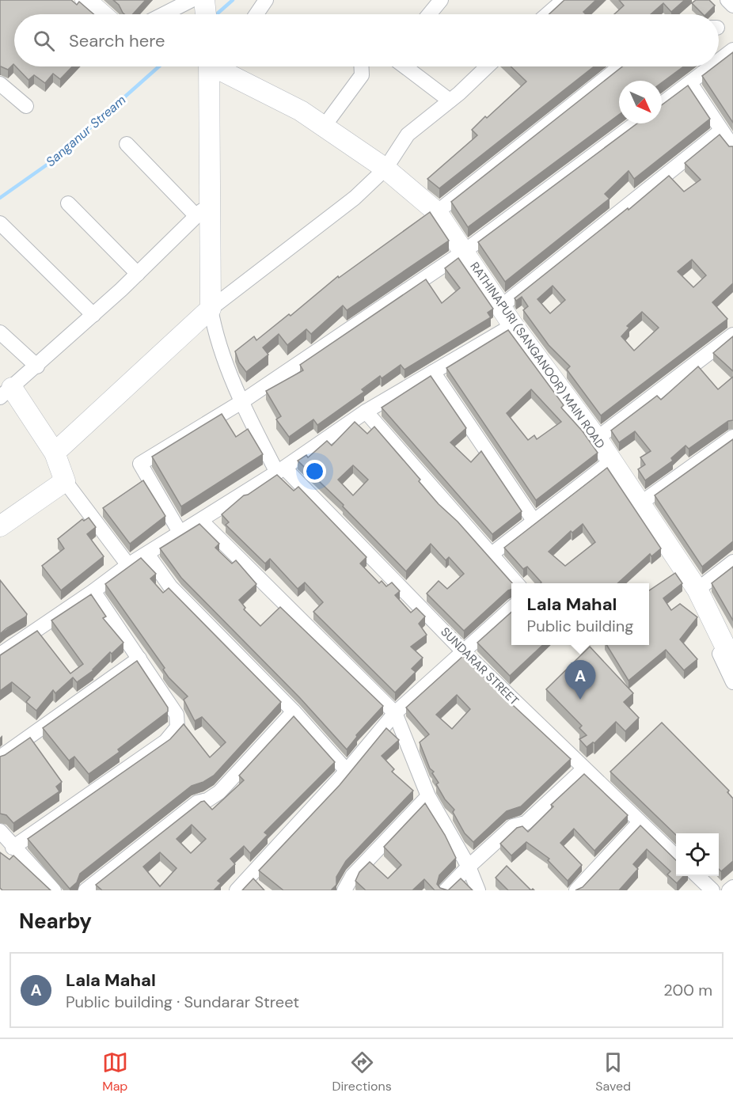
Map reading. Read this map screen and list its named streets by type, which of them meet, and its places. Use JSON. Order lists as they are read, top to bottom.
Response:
{
  "streets": {
    "street": ["RATHINAPURI (SANGANOOR) MAIN ROAD", "SUNDARAR STREET"]
  },
  "water": ["Sanganur Stream"],
  "north": "bottom right",
  "page": {
    "search": "Search here",
    "popup": ["Lala Mahal", "Public building"],
    "pins": "A",
    "heading": "Nearby",
    "list": [
      {
        "mark": "A",
        "name": "Lala Mahal",
        "note": "Public building · Sundarar Street",
        "value": "200 m"
      }
    ],
    "nav": ["Map", "Directions", "Saved"]
  }
}
